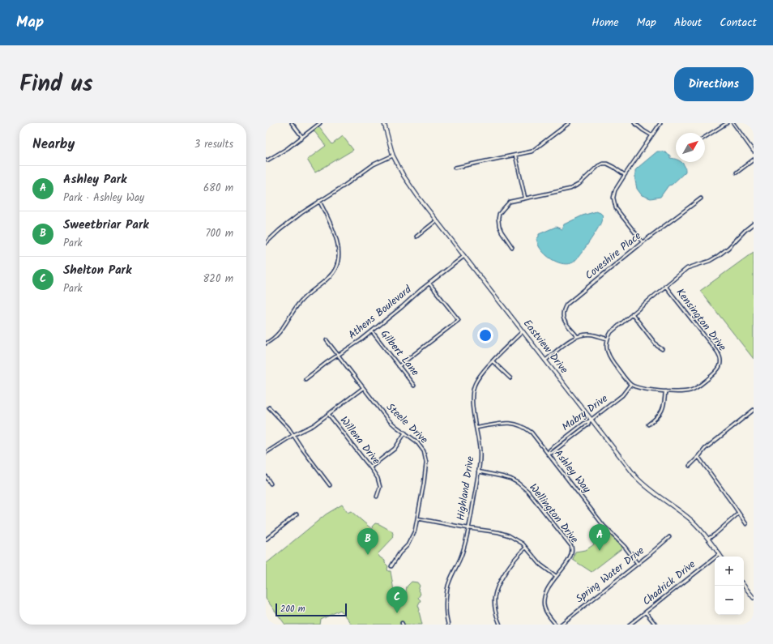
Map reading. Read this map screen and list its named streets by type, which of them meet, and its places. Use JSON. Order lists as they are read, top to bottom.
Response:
{
  "streets": {
    "street": [
      "Coveshire Place",
      "Athens Boulevard",
      "Kensington Drive",
      "Eastview Drive",
      "Gilbert Lane",
      "Mabry Drive",
      "Steele Drive",
      "Willena Drive",
      "Ashley Way",
      "Highland Drive",
      "Wellington Drive",
      "Spring Water Drive",
      "Chadrick Drive"
    ]
  },
  "crossings": [
    ["Athens Boulevard", "Eastview Drive"],
    ["Athens Boulevard", "Gilbert Lane"],
    ["Athens Boulevard", "Steele Drive"],
    ["Kensington Drive", "Mabry Drive"],
    ["Eastview Drive", "Mabry Drive"],
    ["Eastview Drive", "Highland Drive"],
    ["Eastview Drive", "Chadrick Drive"],
    ["Mabry Drive", "Ashley Way"],
    ["Ashley Way", "Highland Drive"],
    ["Ashley Way", "Spring Water Drive"],
    ["Highland Drive", "Wellington Drive"]
  ],
  "scale_bar": "200 m",
  "north": "top right",
  "page": {
    "header": "Map",
    "nav": [
      "Home",
      "Map",
      "About",
      "Contact"
    ],
    "title": "Find us",
    "buttons": "Directions",
    "heading": ["Nearby", "3 results"],
    "list": [
      {
        "mark": "A",
        "name": "Ashley Park",
        "note": "Park · Ashley Way",
        "value": "680 m"
      },
      {
        "mark": "B",
        "name": "Sweetbriar Park",
        "note": "Park",
        "value": "700 m"
      },
      {
        "mark": "C",
        "name": "Shelton Park",
        "note": "Park",
        "value": "820 m"
      }
    ],
    "pins": ["A", "B", "C"],
    "map_buttons": ["+", "−"],
    "scale": "200 m"
  }
}
